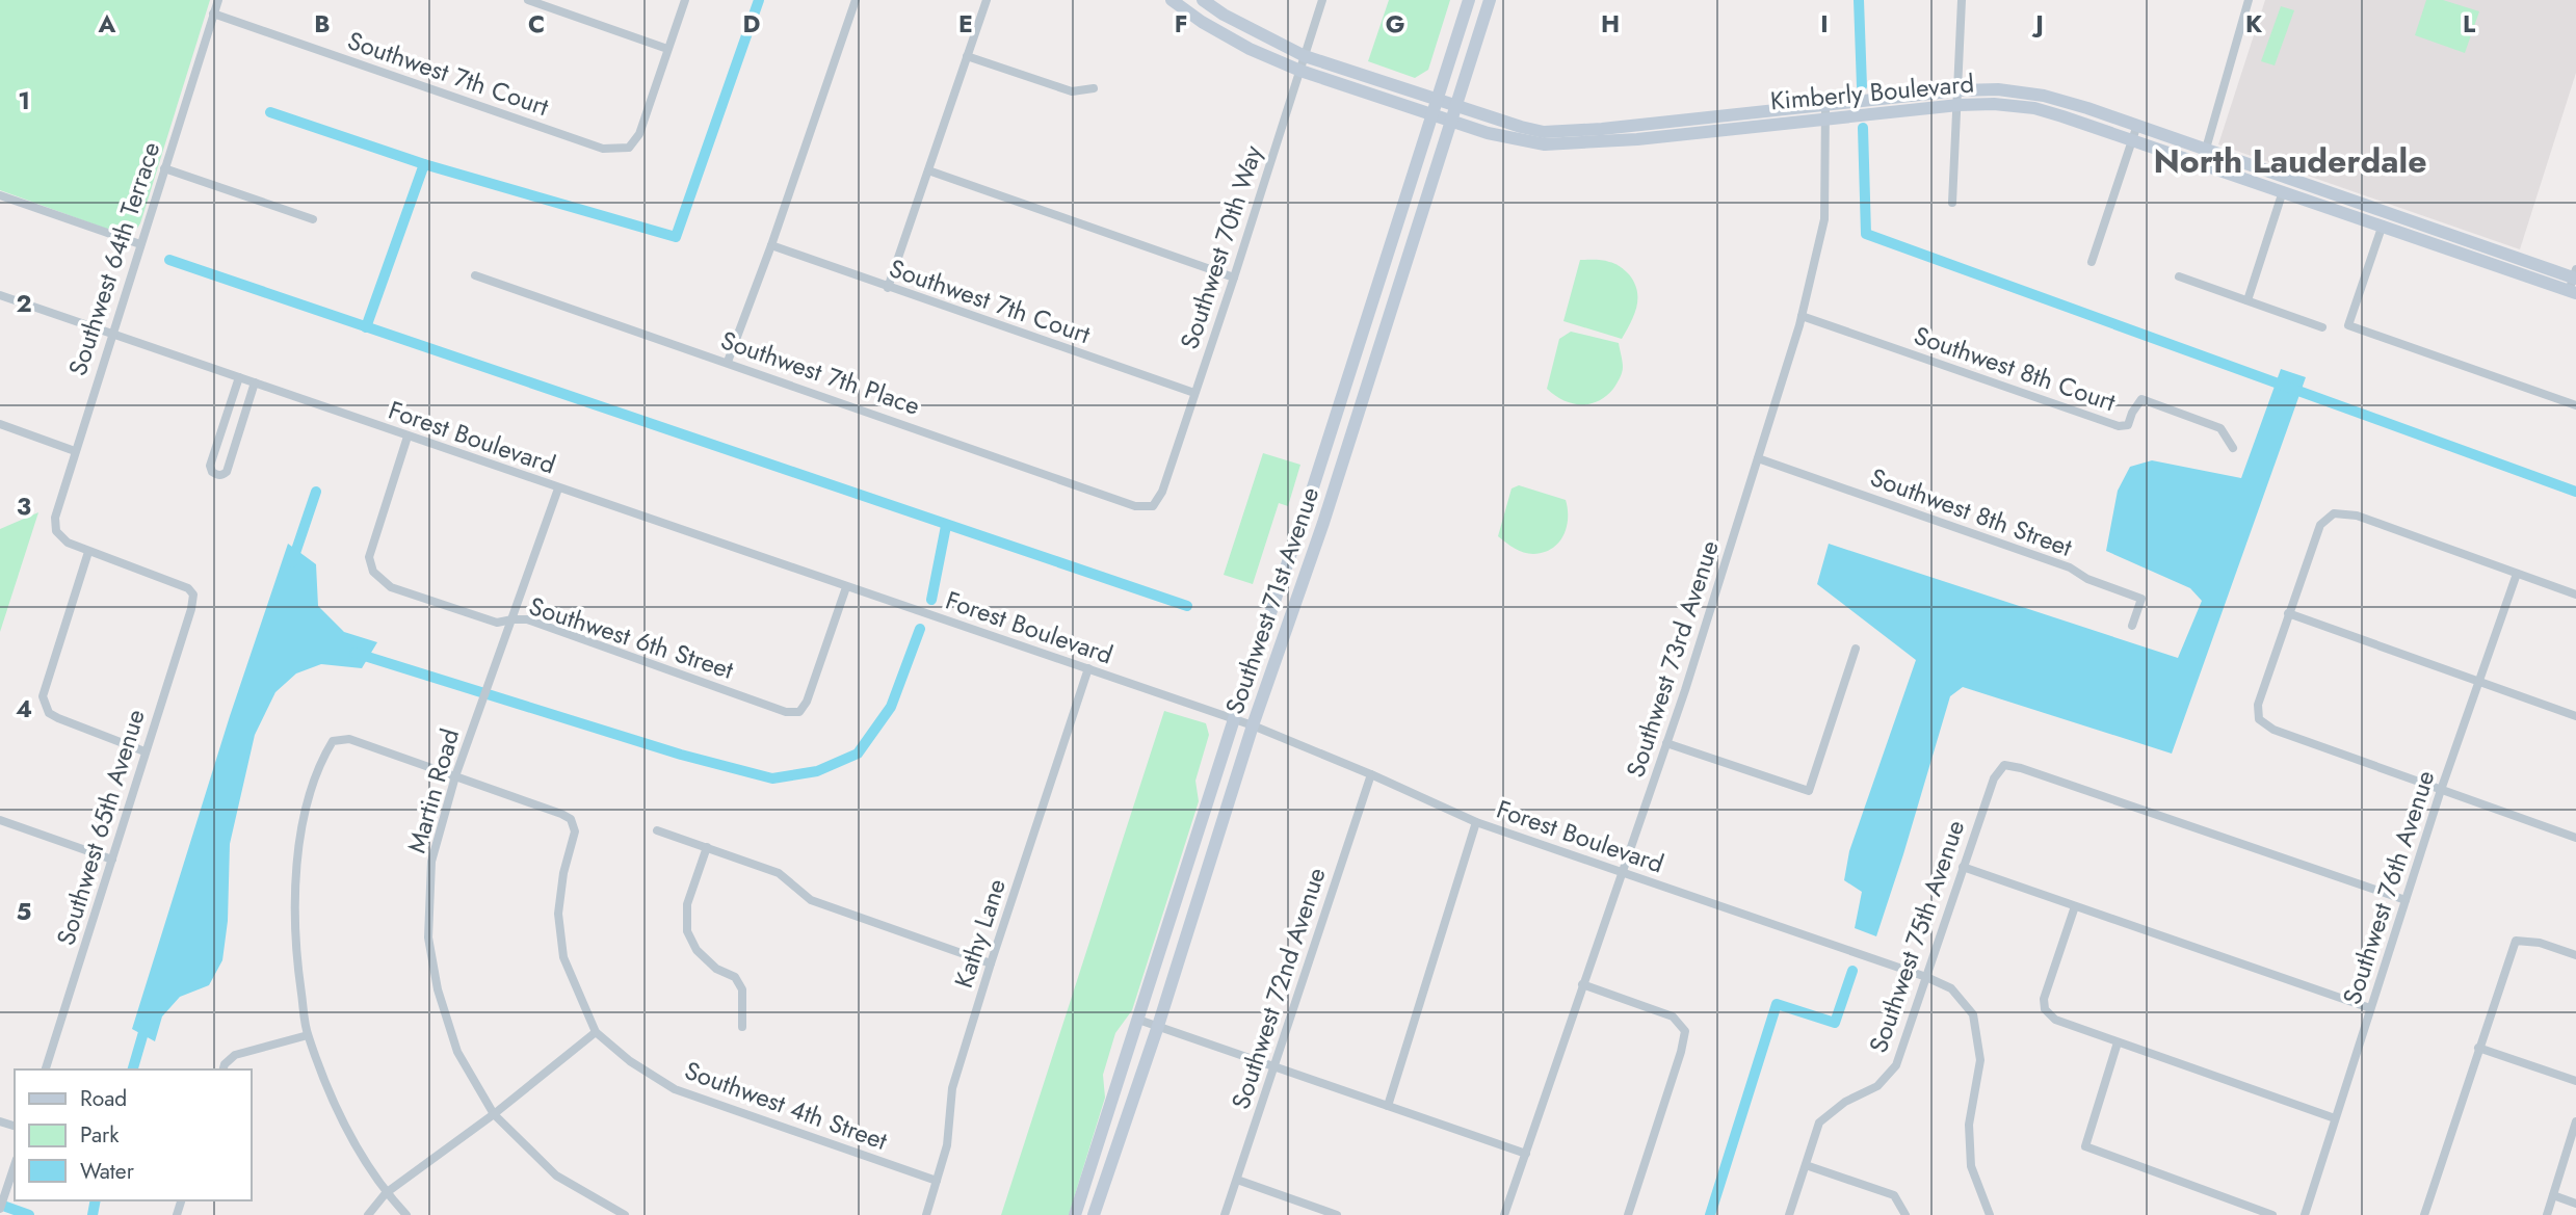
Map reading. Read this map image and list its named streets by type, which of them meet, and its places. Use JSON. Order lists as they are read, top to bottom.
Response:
{
  "streets": {
    "street": [
      "Southwest 7th Court",
      "Kimberly Boulevard",
      "Southwest 70th Way",
      "Southwest 64th Terrace",
      "Southwest 8th Court",
      "Southwest 7th Place",
      "Forest Boulevard",
      "Southwest 8th Street",
      "Southwest 71st Avenue",
      "Southwest 6th Street",
      "Southwest 73rd Avenue",
      "Martin Road",
      "Southwest 65th Avenue",
      "Southwest 76th Avenue",
      "Kathy Lane",
      "Southwest 75th Avenue",
      "Southwest 72nd Avenue",
      "Southwest 4th Street"
    ]
  },
  "crossings": [
    ["Southwest 7th Court", "Southwest 70th Way"],
    ["Southwest 7th Court", "Southwest 64th Terrace"],
    ["Kimberly Boulevard", "Southwest 70th Way"],
    ["Kimberly Boulevard", "Southwest 71st Avenue"],
    ["Kimberly Boulevard", "Southwest 73rd Avenue"],
    ["Southwest 70th Way", "Southwest 7th Place"],
    ["Southwest 64th Terrace", "Forest Boulevard"],
    ["Southwest 64th Terrace", "Southwest 65th Avenue"],
    ["Southwest 8th Court", "Southwest 73rd Avenue"],
    ["Forest Boulevard", "Southwest 71st Avenue"],
    ["Forest Boulevard", "Southwest 6th Street"],
    ["Forest Boulevard", "Southwest 73rd Avenue"],
    ["Forest Boulevard", "Martin Road"],
    ["Forest Boulevard", "Kathy Lane"],
    ["Forest Boulevard", "Southwest 75th Avenue"],
    ["Forest Boulevard", "Southwest 72nd Avenue"],
    ["Southwest 8th Street", "Southwest 73rd Avenue"],
    ["Southwest 6th Street", "Martin Road"],
    ["Martin Road", "Southwest 4th Street"],
    ["Southwest 76th Avenue", "Southwest 75th Avenue"],
    ["Kathy Lane", "Southwest 4th Street"]
  ],
  "districts": ["North Lauderdale"],
  "legend": ["Road", "Park", "Water"],
  "grid": {
    "columns": [
      "A",
      "B",
      "C",
      "D",
      "E",
      "F",
      "G",
      "H",
      "I",
      "J",
      "K",
      "L"
    ],
    "rows": [
      "1",
      "2",
      "3",
      "4",
      "5"
    ]
  }
}
